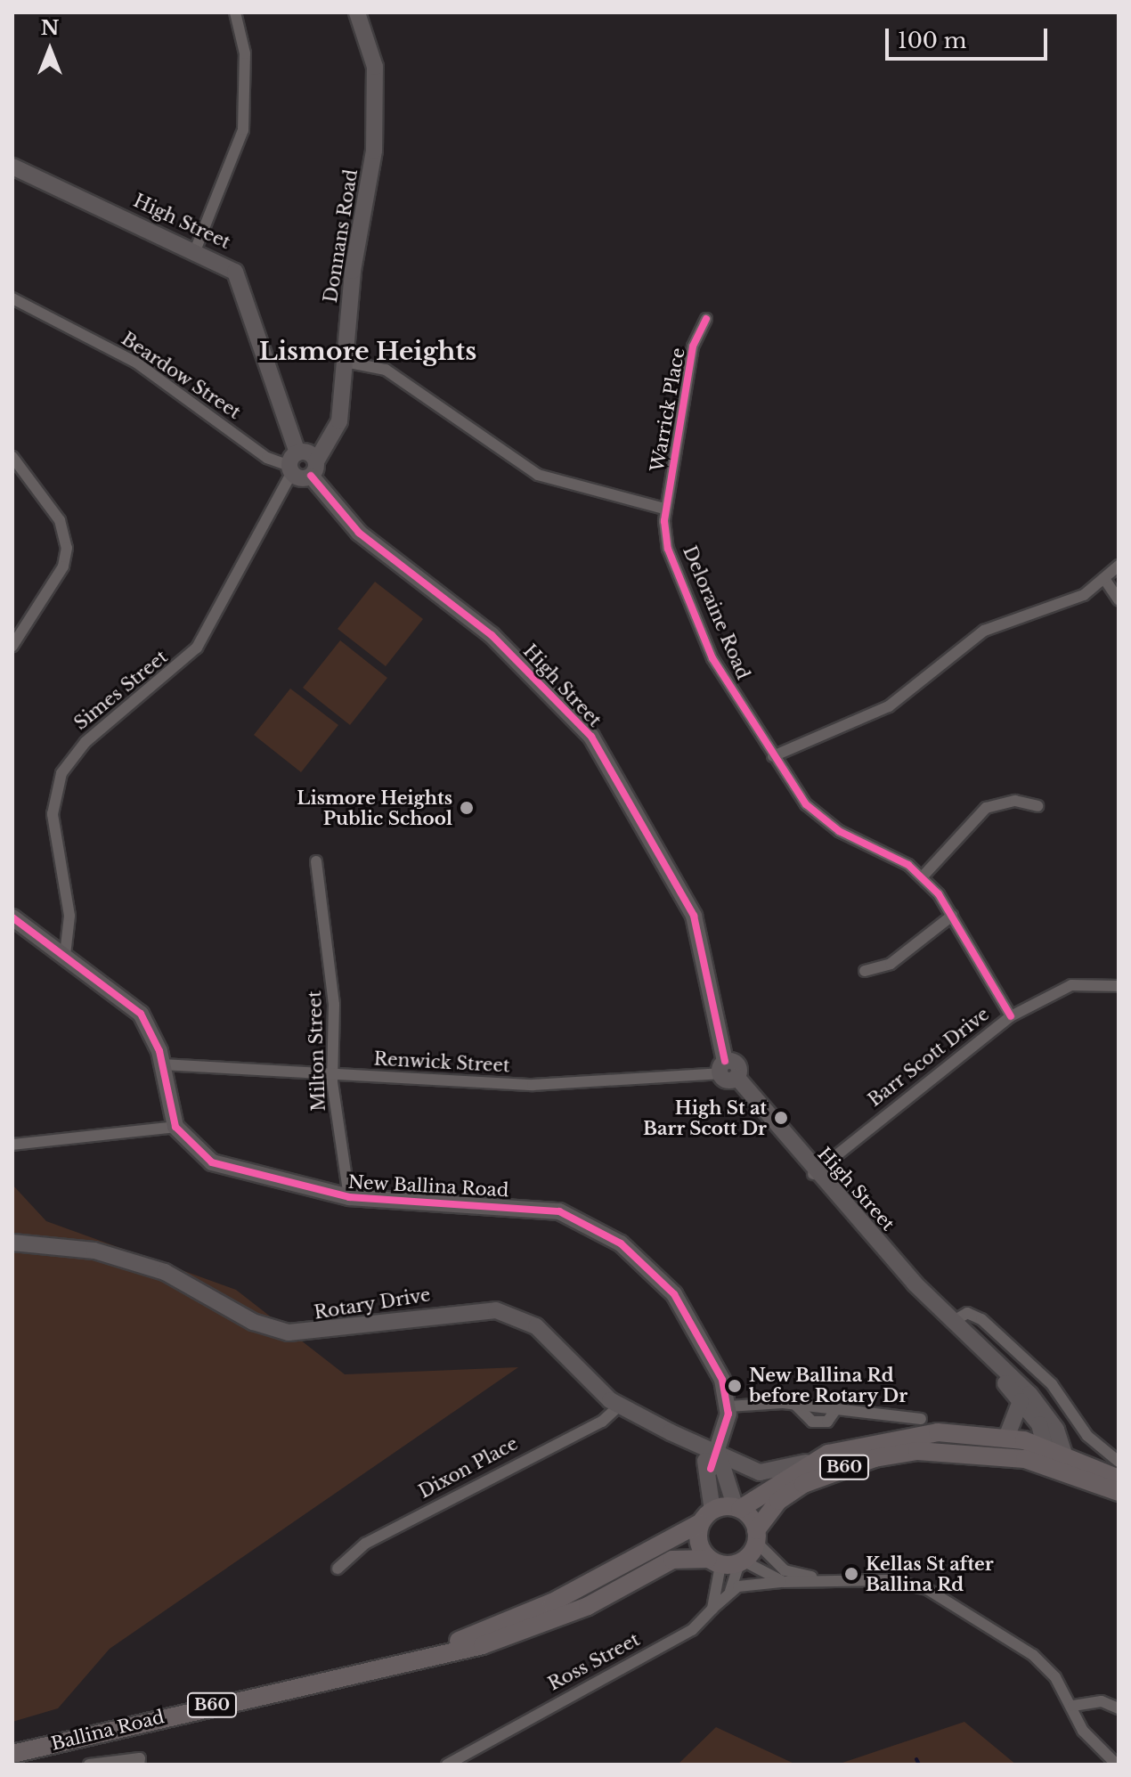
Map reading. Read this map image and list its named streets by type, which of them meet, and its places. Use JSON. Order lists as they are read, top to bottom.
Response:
{
  "streets": {
    "main road": ["B60", "Ballina Road"],
    "street": [
      "High Street",
      "Donnans Road",
      "Beardow Street",
      "Warrick Place",
      "Deloraine Road",
      "Simes Street",
      "Milton Street",
      "Barr Scott Drive",
      "Renwick Street",
      "New Ballina Road",
      "Rotary Drive",
      "Dixon Place",
      "Ross Street"
    ]
  },
  "crossings": [
    ["High Street", "Donnans Road"],
    ["High Street", "Beardow Street"],
    ["High Street", "Simes Street"],
    ["High Street", "Barr Scott Drive"],
    ["High Street", "Renwick Street"],
    ["Beardow Street", "Simes Street"],
    ["Warrick Place", "Deloraine Road"],
    ["Deloraine Road", "Barr Scott Drive"],
    ["Simes Street", "New Ballina Road"],
    ["Milton Street", "Renwick Street"],
    ["Milton Street", "New Ballina Road"],
    ["Renwick Street", "New Ballina Road"],
    ["Rotary Drive", "B60"],
    ["Rotary Drive", "Dixon Place"],
    ["B60", "Ballina Road"]
  ],
  "districts": ["Lismore Heights"],
  "places": [
    "Lismore Heights Public School",
    "High St at Barr Scott Dr",
    "New Ballina Rd before Rotary Dr",
    "Kellas St after Ballina Rd"
  ],
  "scale_bar": "100 m",
  "north": "top"
}
